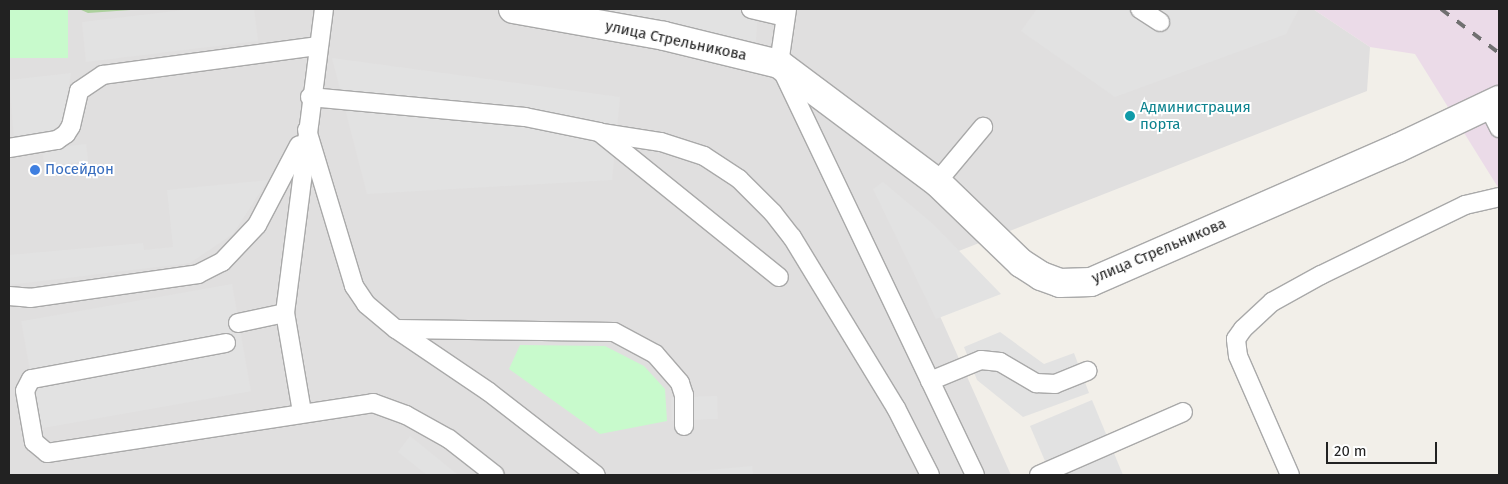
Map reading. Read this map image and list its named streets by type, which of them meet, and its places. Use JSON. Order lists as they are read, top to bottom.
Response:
{
  "streets": {
    "street": ["улица Стрельникова"]
  },
  "places": ["Администрация порта", "Посейдон"],
  "scale_bar": "20 m"
}
